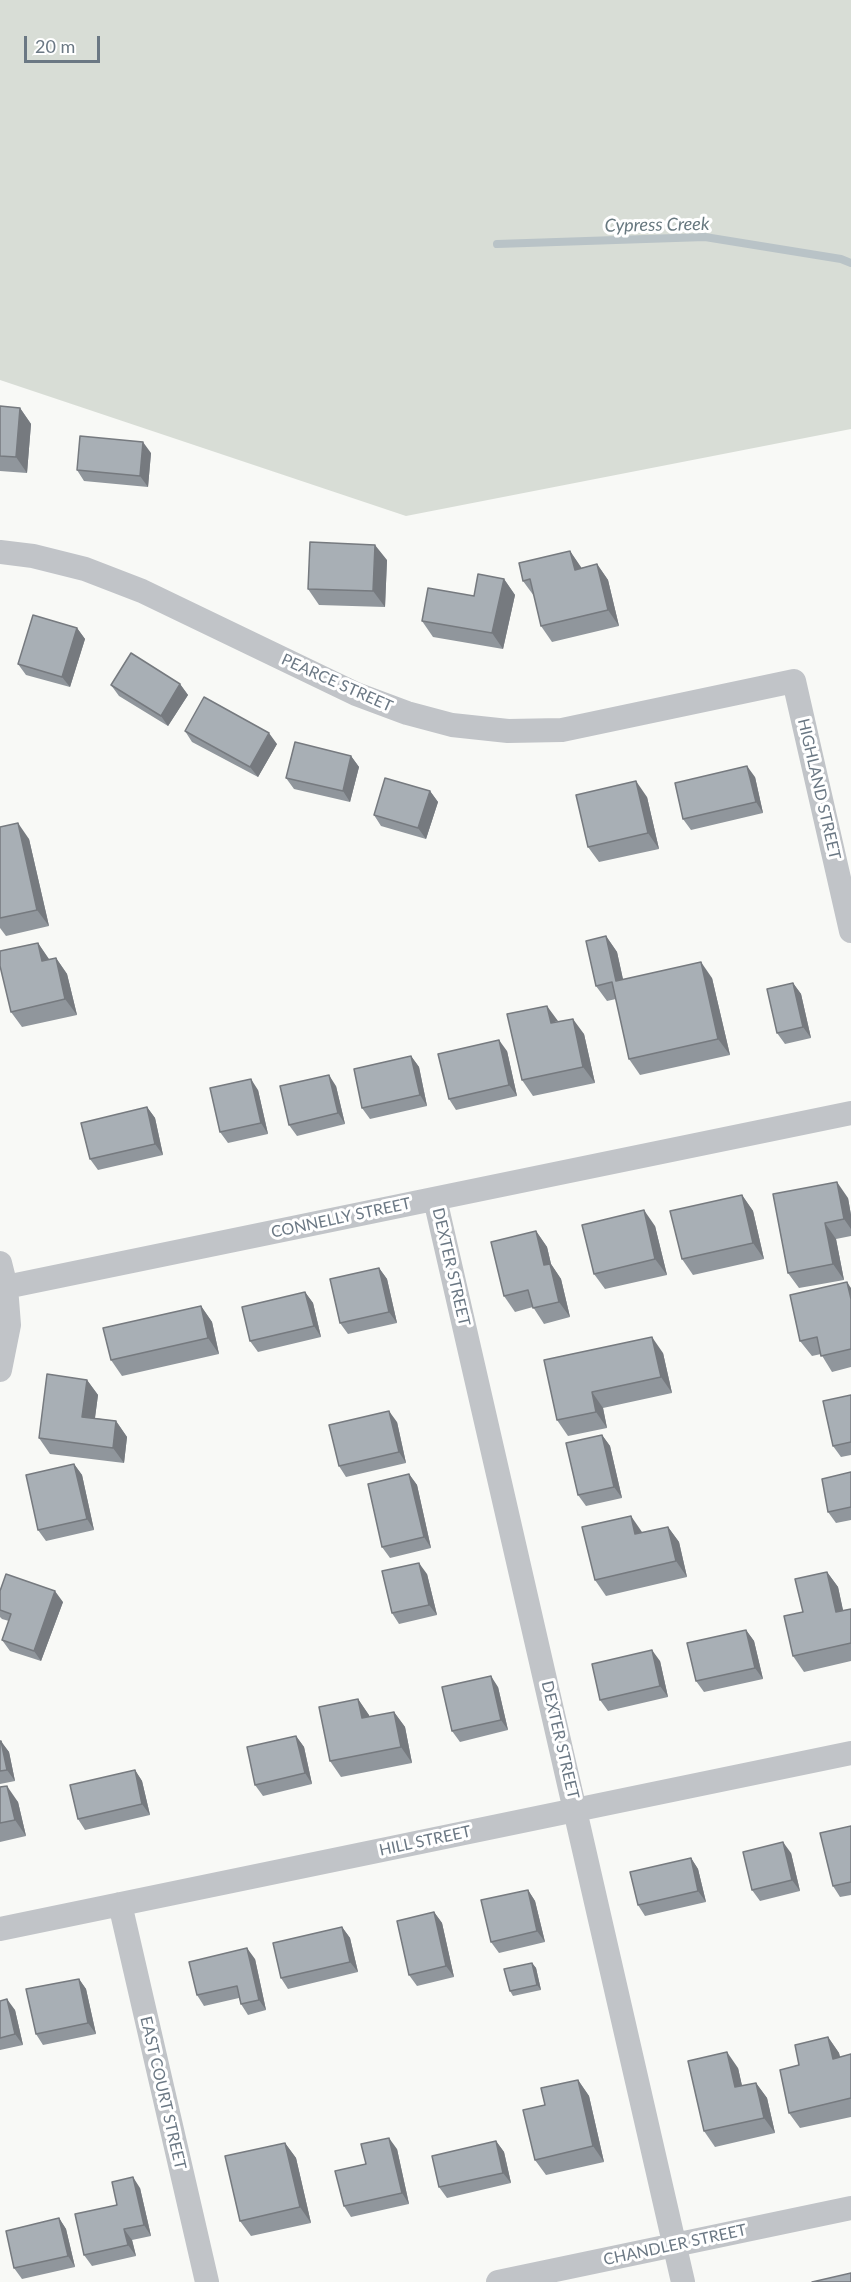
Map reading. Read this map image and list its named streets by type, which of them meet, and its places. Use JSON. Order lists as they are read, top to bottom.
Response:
{
  "streets": {
    "street": [
      "PEARCE STREET",
      "HIGHLAND STREET",
      "CONNELLY STREET",
      "DEXTER STREET",
      "HILL STREET",
      "EAST COURT STREET",
      "CHANDLER STREET"
    ]
  },
  "crossings": [
    ["PEARCE STREET", "HIGHLAND STREET"],
    ["CONNELLY STREET", "DEXTER STREET"],
    ["DEXTER STREET", "HILL STREET"],
    ["DEXTER STREET", "CHANDLER STREET"],
    ["HILL STREET", "EAST COURT STREET"]
  ],
  "water": ["Cypress Creek"],
  "scale_bar": "20 m"
}
